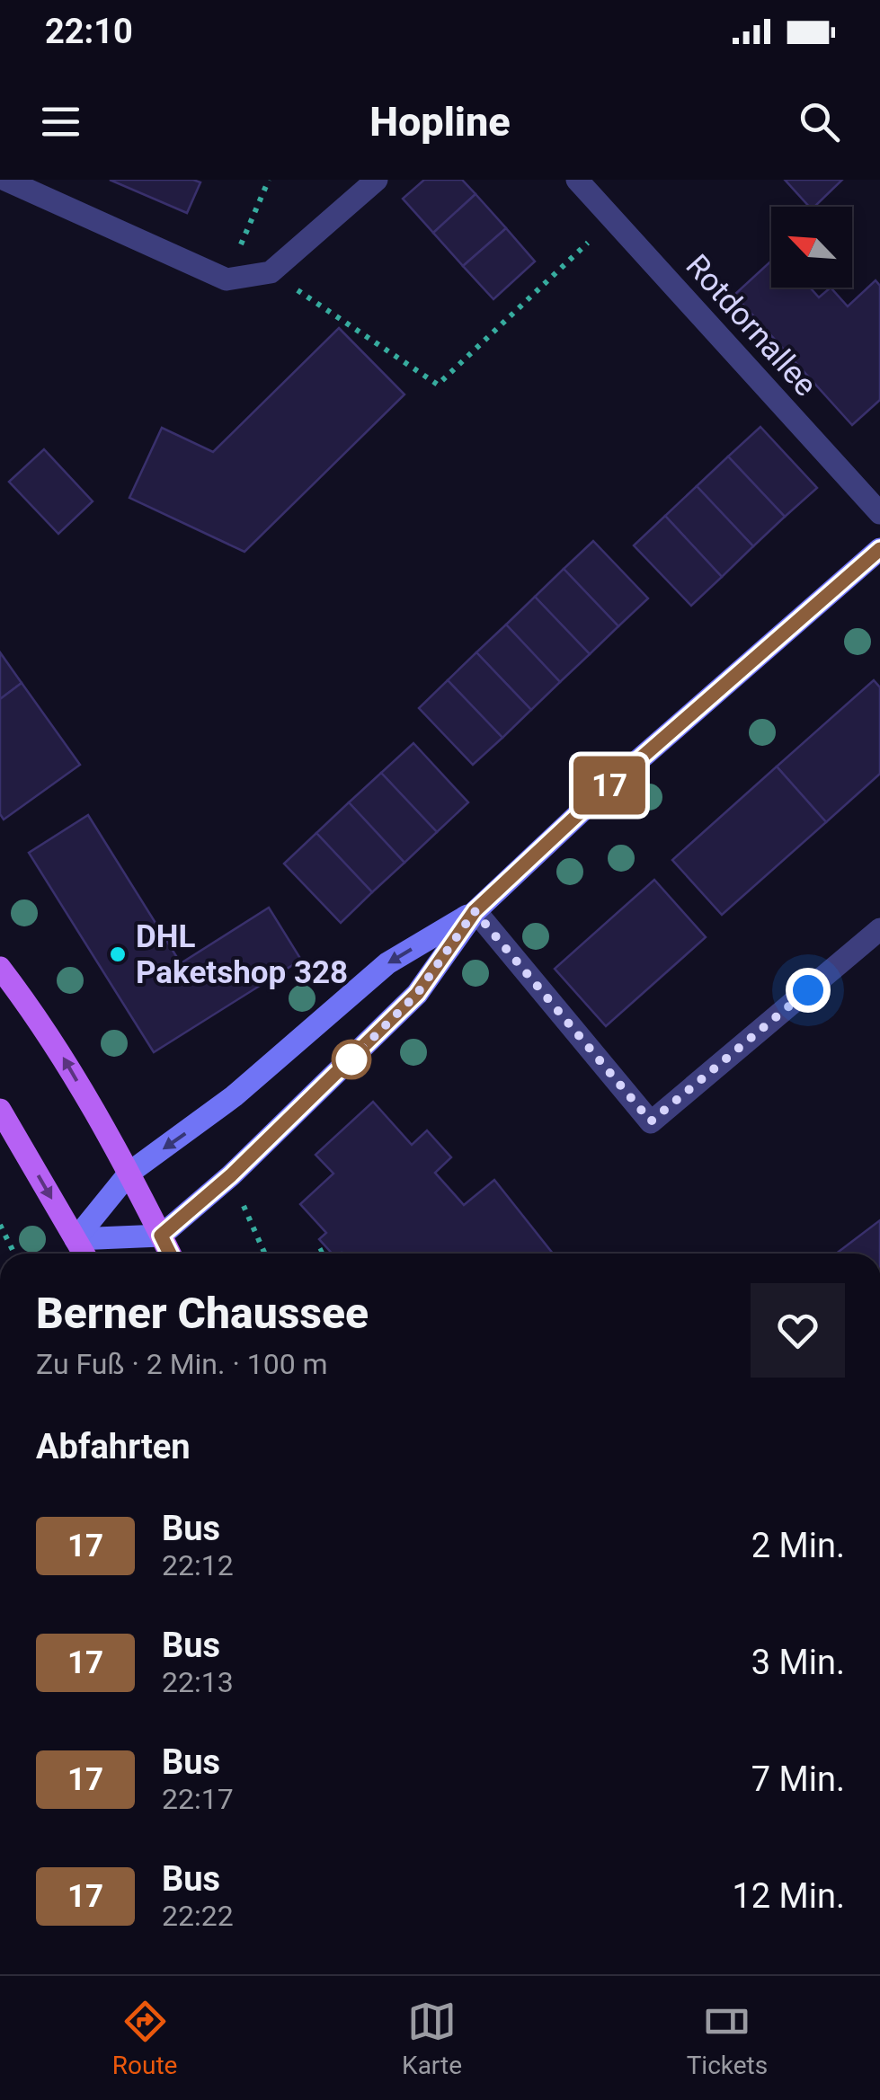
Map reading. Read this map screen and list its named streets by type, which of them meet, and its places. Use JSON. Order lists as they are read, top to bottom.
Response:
{
  "streets": {
    "street": ["Rotdornallee"]
  },
  "places": ["DHL Paketshop 328"],
  "lines": ["bus line 17"],
  "north": "top left",
  "page": {
    "status": "22:10",
    "header": "Hopline",
    "on_map": "17",
    "heading": [
      ["Berner Chaussee", "Zu Fuß · 2 Min. · 100 m"],
      "Abfahrten"
    ],
    "list": [
      {
        "mark": "17",
        "name": "Bus",
        "note": "22:12",
        "value": "2 Min."
      },
      {
        "mark": "17",
        "name": "Bus",
        "note": "22:13",
        "value": "3 Min."
      },
      {
        "mark": "17",
        "name": "Bus",
        "note": "22:17",
        "value": "7 Min."
      },
      {
        "mark": "17",
        "name": "Bus",
        "note": "22:22",
        "value": "12 Min."
      }
    ],
    "tabs": ["Route", "Karte", "Tickets"]
  }
}
